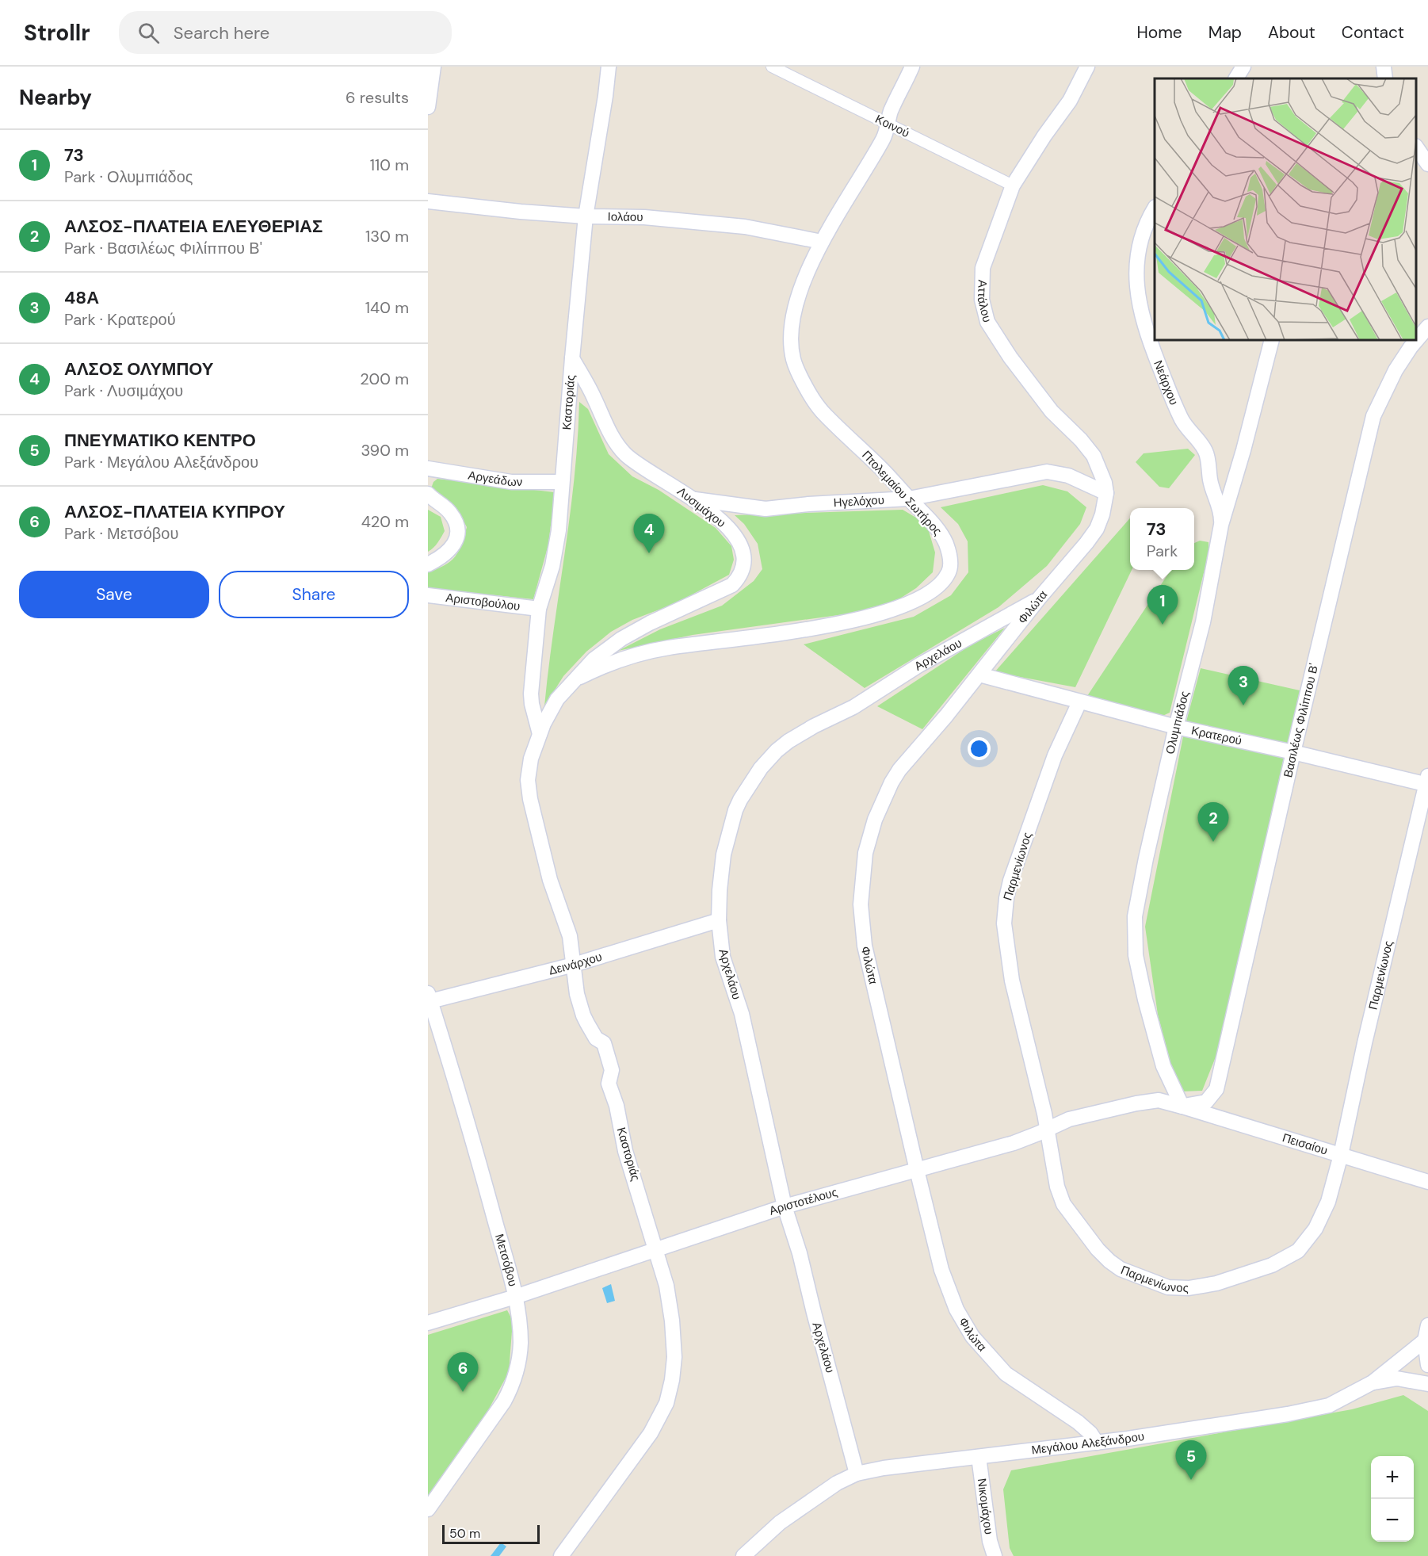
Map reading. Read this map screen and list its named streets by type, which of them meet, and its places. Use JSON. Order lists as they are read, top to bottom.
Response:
{
  "streets": {
    "street": [
      "Κοινού",
      "Ιολάου",
      "Αττάλου",
      "Νεάρχου",
      "Καστοριάς",
      "Αργεάδων",
      "Πτολεμαίου Σωτήρος",
      "Ηγελόχου",
      "Λυσιμάχου",
      "Αριστοβούλου",
      "Φιλώτα",
      "Αρχελάου",
      "Βασιλέως Φιλίππου Β'",
      "Ολυμπιάδος",
      "Κρατερού",
      "Παρμενίωνος",
      "Δεινάρχου",
      "Πεισαίου",
      "Αριστοτέλους",
      "Μετσόβου",
      "Μεγάλου Αλεξάνδρου",
      "Νικομάχου"
    ]
  },
  "crossings": [
    ["Κοινού", "Αττάλου"],
    ["Κοινού", "Πτολεμαίου Σωτήρος"],
    ["Ιολάου", "Καστοριάς"],
    ["Ιολάου", "Πτολεμαίου Σωτήρος"],
    ["Αττάλου", "Ηγελόχου"],
    ["Αττάλου", "Φιλώτα"],
    ["Νεάρχου", "Ολυμπιάδος"],
    ["Καστοριάς", "Αργεάδων"],
    ["Καστοριάς", "Πτολεμαίου Σωτήρος"],
    ["Καστοριάς", "Λυσιμάχου"],
    ["Καστοριάς", "Αριστοβούλου"],
    ["Καστοριάς", "Δεινάρχου"],
    ["Καστοριάς", "Αριστοτέλους"],
    ["Πτολεμαίου Σωτήρος", "Ηγελόχου"],
    ["Πτολεμαίου Σωτήρος", "Λυσιμάχου"],
    ["Ηγελόχου", "Λυσιμάχου"],
    ["Ηγελόχου", "Φιλώτα"],
    ["Φιλώτα", "Αρχελάου"],
    ["Φιλώτα", "Κρατερού"],
    ["Φιλώτα", "Αριστοτέλους"],
    ["Φιλώτα", "Μεγάλου Αλεξάνδρου"],
    ["Αρχελάου", "Δεινάρχου"],
    ["Αρχελάου", "Αριστοτέλους"],
    ["Αρχελάου", "Μεγάλου Αλεξάνδρου"],
    ["Βασιλέως Φιλίππου Β'", "Ολυμπιάδος"],
    ["Βασιλέως Φιλίππου Β'", "Κρατερού"],
    ["Βασιλέως Φιλίππου Β'", "Πεισαίου"],
    ["Βασιλέως Φιλίππου Β'", "Αριστοτέλους"],
    ["Ολυμπιάδος", "Κρατερού"],
    ["Ολυμπιάδος", "Πεισαίου"],
    ["Ολυμπιάδος", "Αριστοτέλους"],
    ["Κρατερού", "Παρμενίωνος"],
    ["Παρμενίωνος", "Πεισαίου"],
    ["Παρμενίωνος", "Αριστοτέλους"],
    ["Δεινάρχου", "Μετσόβου"],
    ["Πεισαίου", "Αριστοτέλους"],
    ["Αριστοτέλους", "Μετσόβου"],
    ["Μεγάλου Αλεξάνδρου", "Νικομάχου"]
  ],
  "scale_bar": "50 m",
  "page": {
    "header": "Strollr",
    "search": "Search here",
    "nav": [
      "Home",
      "Map",
      "About",
      "Contact"
    ],
    "heading": ["Nearby", "6 results"],
    "list": [
      {
        "mark": "1",
        "name": "73",
        "note": "Park · Ολυμπιάδος",
        "value": "110 m"
      },
      {
        "mark": "2",
        "name": "ΑΛΣΟΣ-ΠΛΑΤΕΙΑ ΕΛΕΥΘΕΡΙΑΣ",
        "note": "Park · Βασιλέως Φιλίππου Β'",
        "value": "130 m"
      },
      {
        "mark": "3",
        "name": "48Α",
        "note": "Park · Κρατερού",
        "value": "140 m"
      },
      {
        "mark": "4",
        "name": "ΑΛΣΟΣ ΟΛΥΜΠΟΥ",
        "note": "Park · Λυσιμάχου",
        "value": "200 m"
      },
      {
        "mark": "5",
        "name": "ΠΝΕΥΜΑΤΙΚΟ ΚΕΝΤΡΟ",
        "note": "Park · Μεγάλου Αλεξάνδρου",
        "value": "390 m"
      },
      {
        "mark": "6",
        "name": "ΑΛΣΟΣ-ΠΛΑΤΕΙΑ ΚΥΠΡΟΥ",
        "note": "Park · Μετσόβου",
        "value": "420 m"
      }
    ],
    "popup": ["73", "Park"],
    "pins": [
      "4",
      "1",
      "3",
      "2",
      "6",
      "5"
    ],
    "buttons": ["Save", "Share"],
    "map_buttons": ["+", "−"],
    "scale": "50 m"
  }
}
